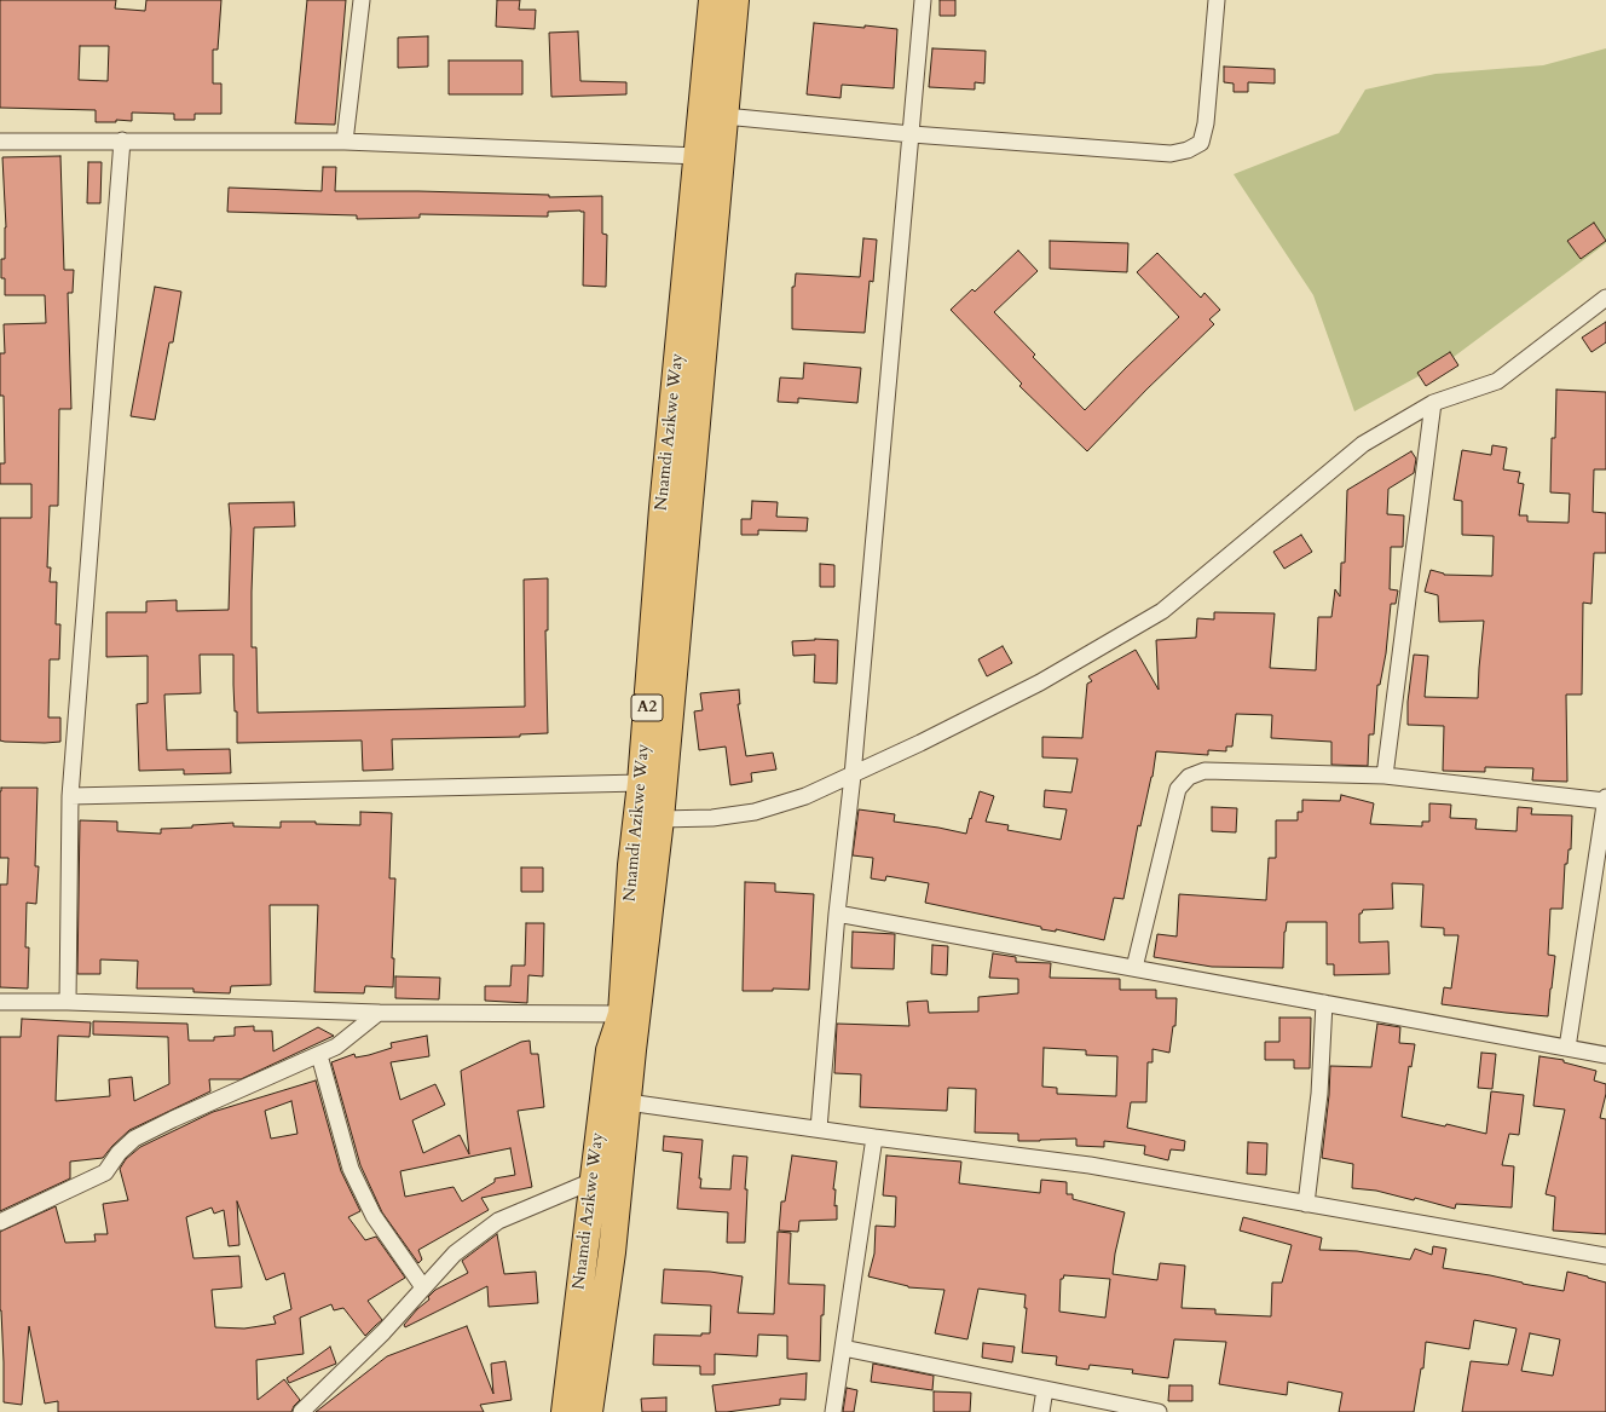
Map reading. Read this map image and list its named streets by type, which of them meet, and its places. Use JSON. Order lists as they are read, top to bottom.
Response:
{
  "streets": {
    "highway": ["Nnamdi Azikwe Way", "A2"]
  }
}
